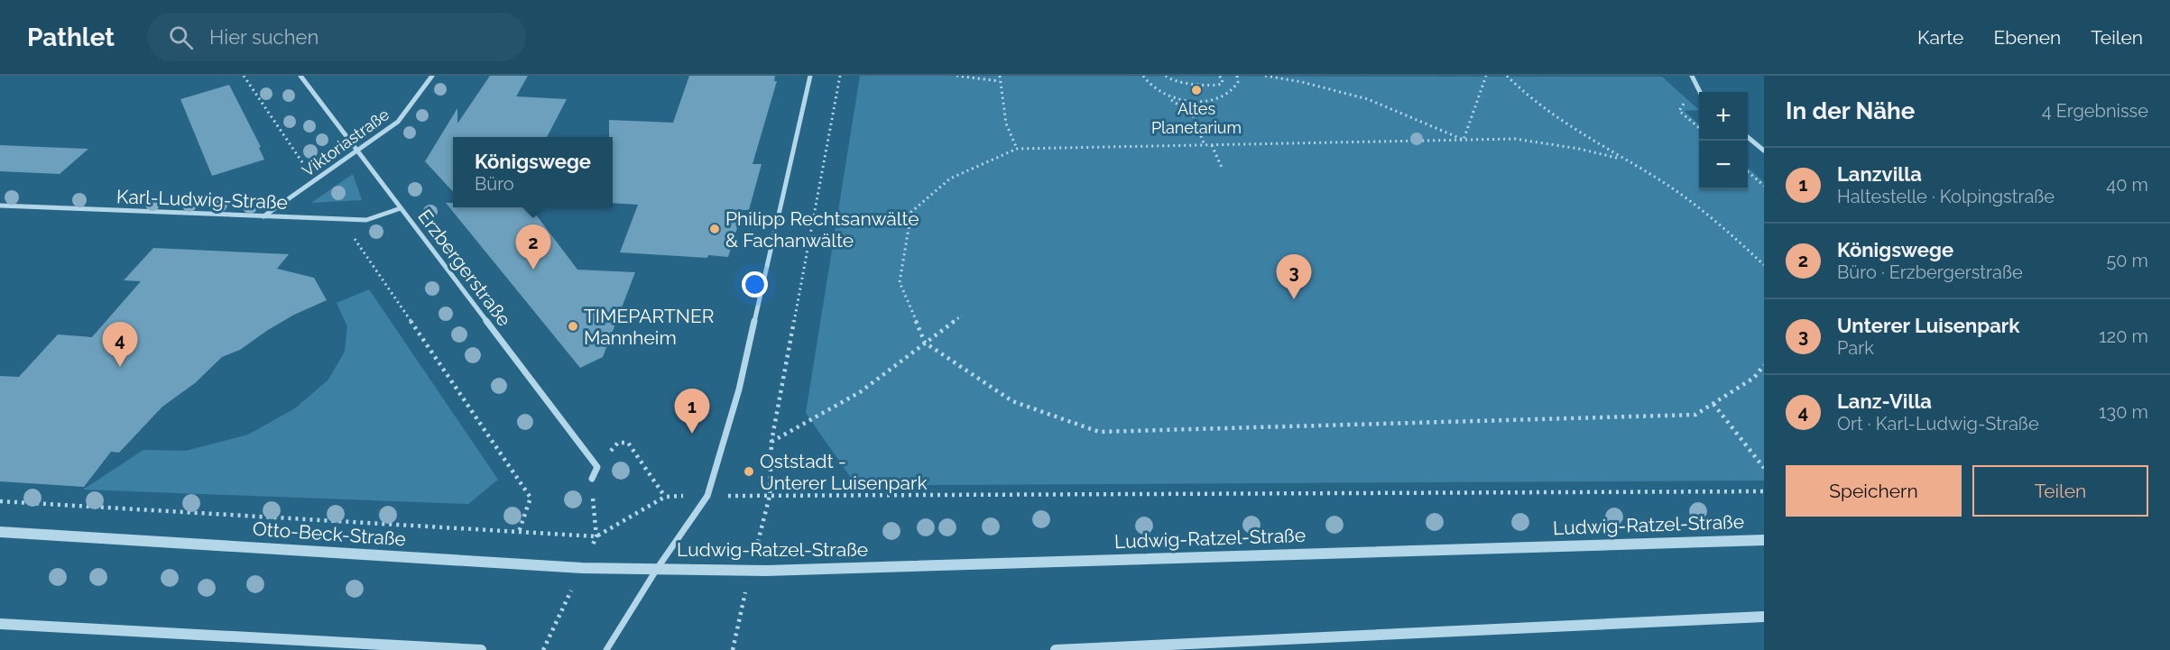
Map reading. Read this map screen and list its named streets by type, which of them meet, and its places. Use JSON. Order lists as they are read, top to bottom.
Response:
{
  "streets": {
    "street": [
      "Viktoriastraße",
      "Karl-Ludwig-Straße",
      "Erzbergerstraße",
      "Ludwig-Ratzel-Straße",
      "Otto-Beck-Straße"
    ]
  },
  "crossings": [
    ["Viktoriastraße", "Karl-Ludwig-Straße"],
    ["Viktoriastraße", "Erzbergerstraße"],
    ["Karl-Ludwig-Straße", "Erzbergerstraße"],
    ["Ludwig-Ratzel-Straße", "Otto-Beck-Straße"]
  ],
  "places": [
    "Altes Planetarium",
    "Philipp Rechtsanwälte & Fachanwälte",
    "TIMEPARTNER Mannheim",
    "Oststadt - Unterer Luisenpark"
  ],
  "page": {
    "header": "Pathlet",
    "search": "Hier suchen",
    "nav": ["Karte", "Ebenen", "Teilen"],
    "heading": ["In der Nähe", "4 Ergebnisse"],
    "map_buttons": ["+", "−"],
    "popup": ["Königswege", "Büro"],
    "list": [
      {
        "mark": "1",
        "name": "Lanzvilla",
        "note": "Haltestelle · Kolpingstraße",
        "value": "40 m"
      },
      {
        "mark": "2",
        "name": "Königswege",
        "note": "Büro · Erzbergerstraße",
        "value": "50 m"
      },
      {
        "mark": "3",
        "name": "Unterer Luisenpark",
        "note": "Park",
        "value": "120 m"
      },
      {
        "mark": "4",
        "name": "Lanz-Villa",
        "note": "Ort · Karl-Ludwig-Straße",
        "value": "130 m"
      }
    ],
    "pins": [
      "2",
      "3",
      "4",
      "1"
    ],
    "buttons": ["Speichern", "Teilen"]
  }
}
